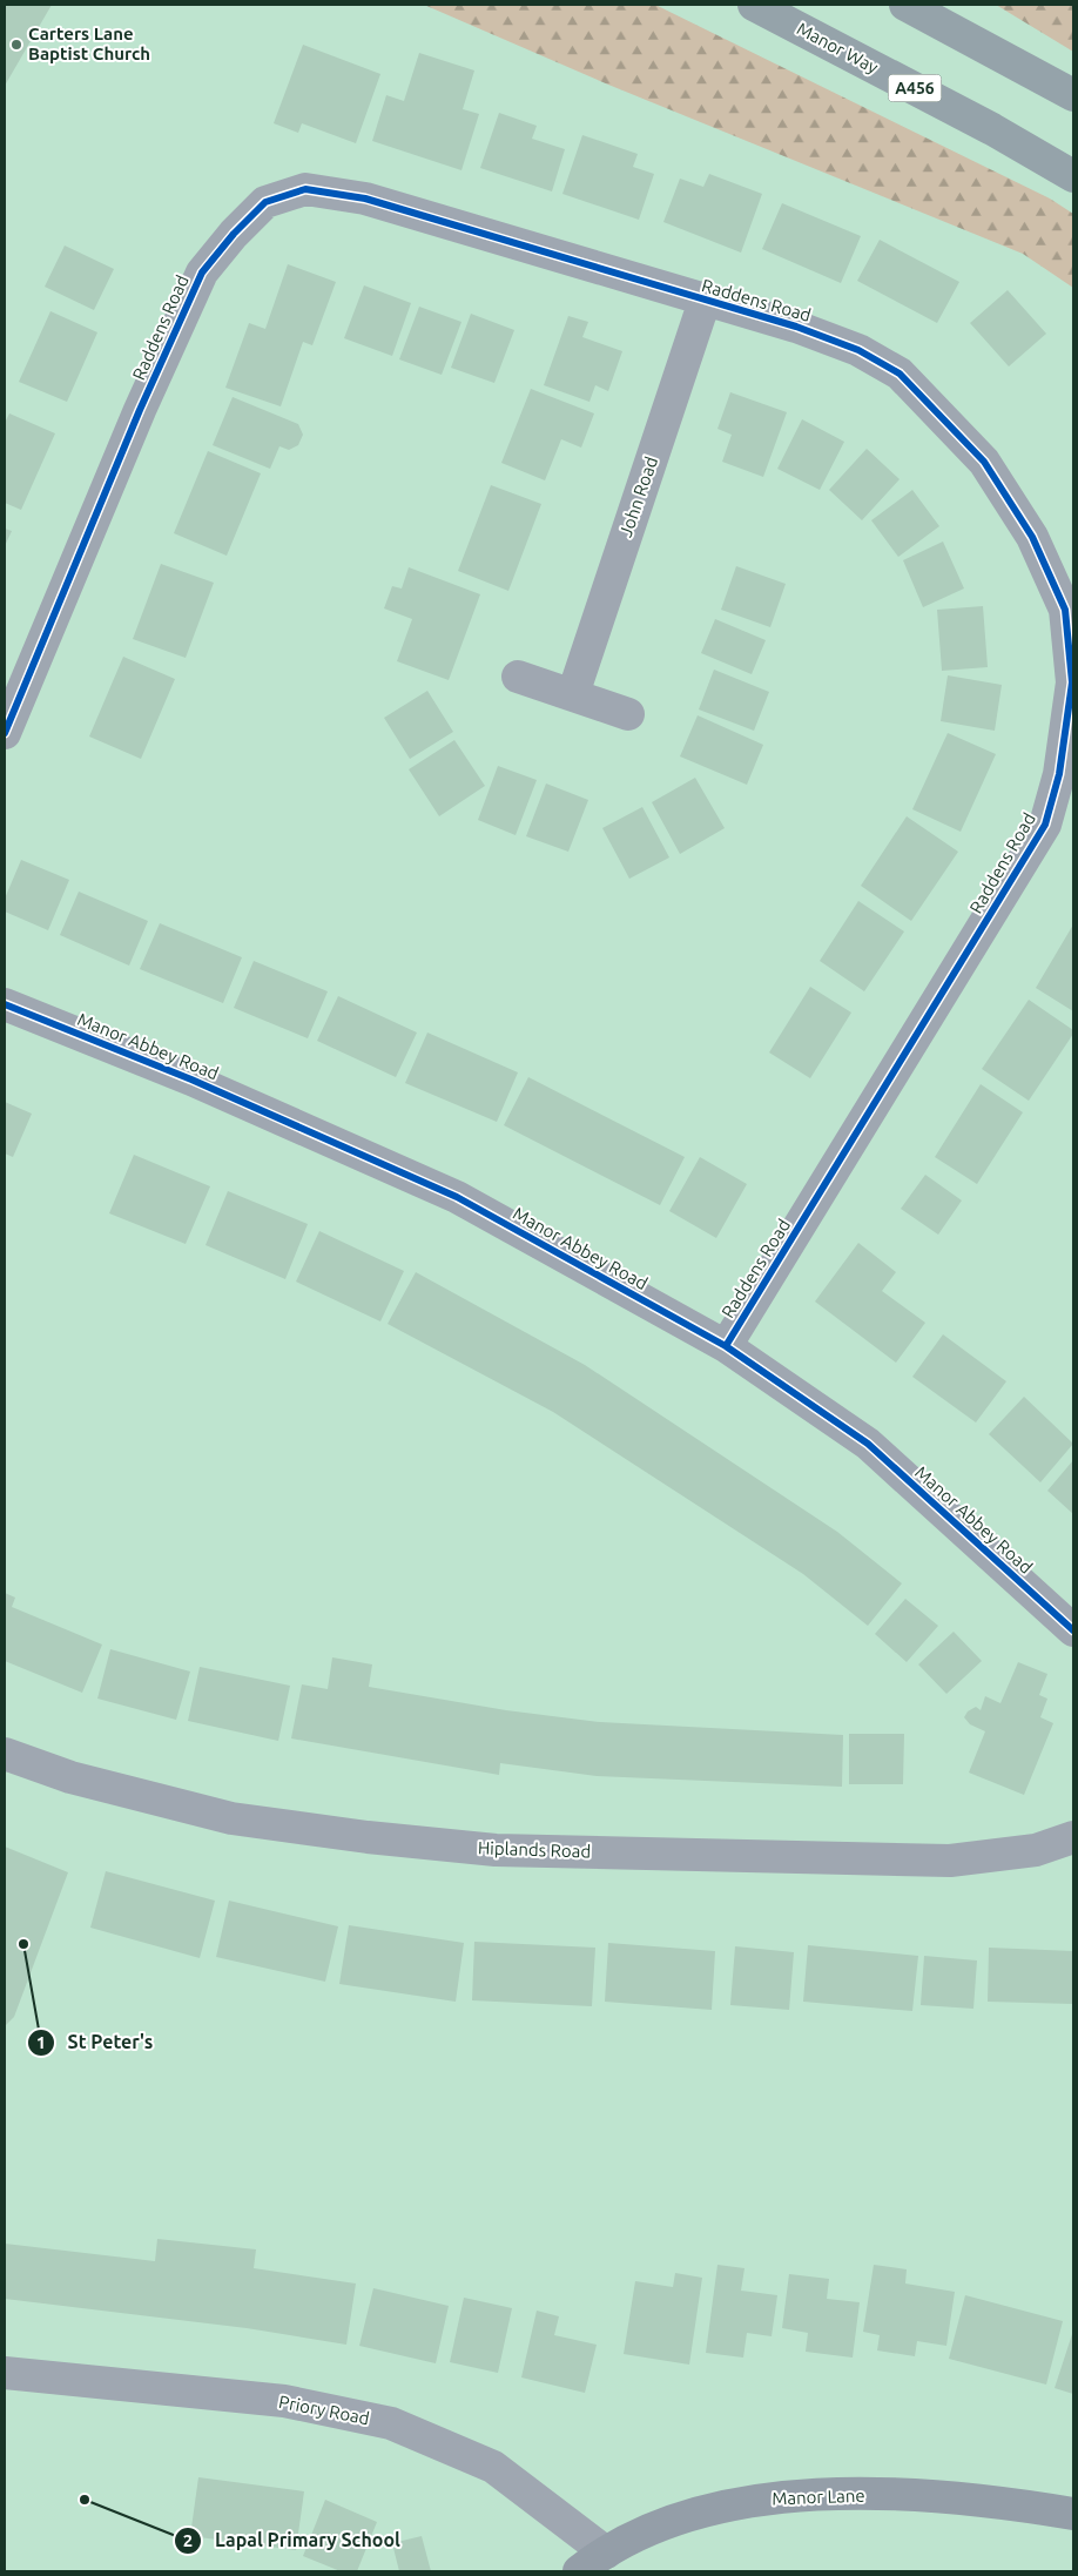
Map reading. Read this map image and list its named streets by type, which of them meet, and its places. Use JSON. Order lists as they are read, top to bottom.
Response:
{
  "streets": {
    "highway": ["Manor Way", "A456"],
    "main road": ["Manor Lane"],
    "street": [
      "Raddens Road",
      "John Road",
      "Manor Abbey Road",
      "Hiplands Road",
      "Priory Road"
    ]
  },
  "crossings": [
    ["Raddens Road", "John Road"],
    ["Raddens Road", "Manor Abbey Road"],
    ["Priory Road", "Manor Lane"]
  ],
  "places": ["Carters Lane Baptist Church", "St Peter's", "Lapal Primary School"]
}
